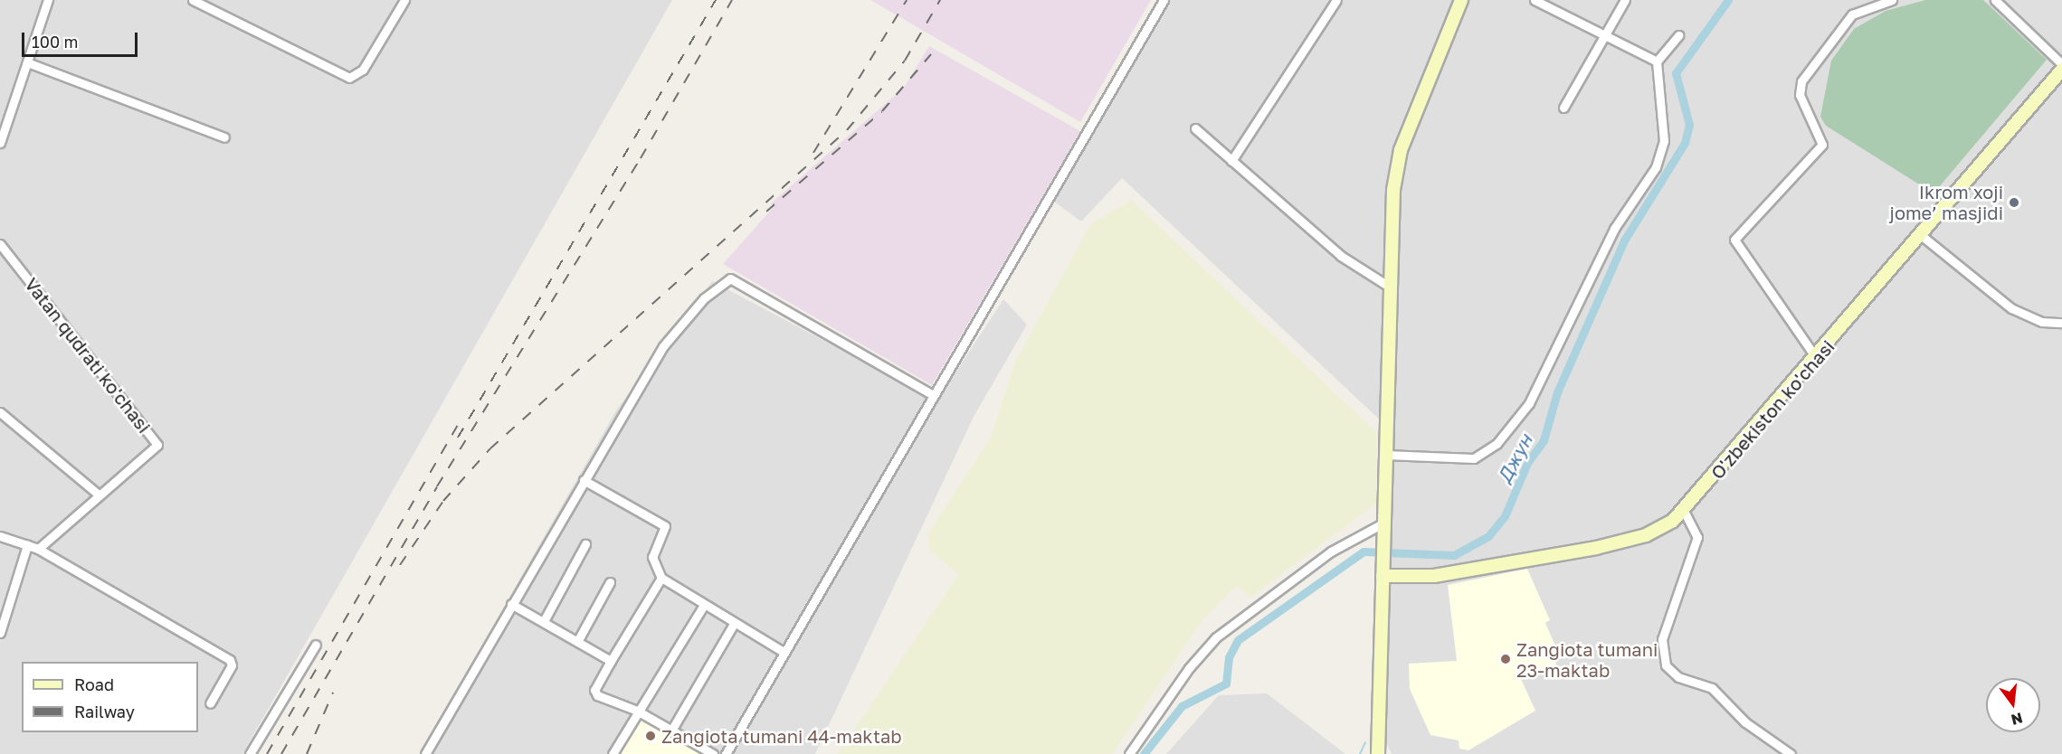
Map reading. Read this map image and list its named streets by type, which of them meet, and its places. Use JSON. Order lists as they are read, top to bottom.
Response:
{
  "streets": {
    "main road": ["O'zbekiston ko'chasi"],
    "street": ["Vatan qudrati ko'chasi"]
  },
  "water": ["Джун"],
  "places": ["Ikrom xoji jome’ masjidi", "Zangiota tumani 23-maktab", "Zangiota tumani 44-maktab"],
  "legend": ["Road", "Railway"],
  "scale_bar": "100 m",
  "north": "bottom"
}
